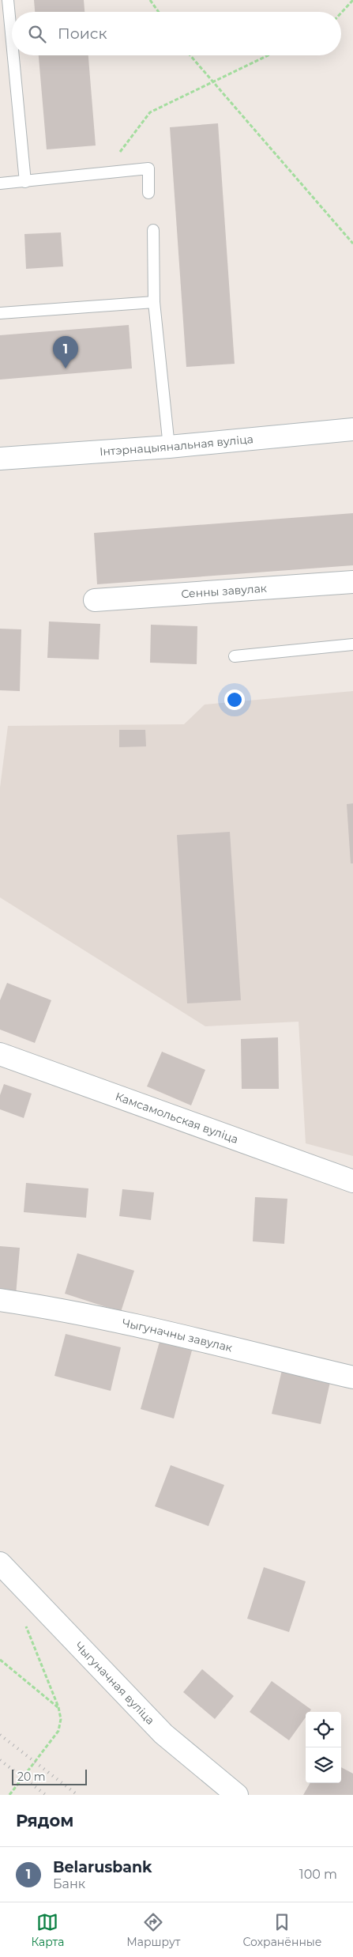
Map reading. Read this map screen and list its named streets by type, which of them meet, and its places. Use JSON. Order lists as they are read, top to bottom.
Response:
{
  "streets": {
    "street": [
      "Інтэрнацыянальная вуліца",
      "Сенны завулак",
      "Камсамольская вуліца",
      "Чыгуначны завулак",
      "Чыгуначная вуліца"
    ]
  },
  "scale_bar": "20 m",
  "page": {
    "search": "Поиск",
    "pins": "1",
    "scale": "20 m",
    "heading": "Рядом",
    "list": [
      {
        "mark": "1",
        "name": "Belarusbank",
        "note": "Банк",
        "value": "100 m"
      }
    ],
    "nav": ["Карта", "Маршрут", "Сохранённые"]
  }
}
